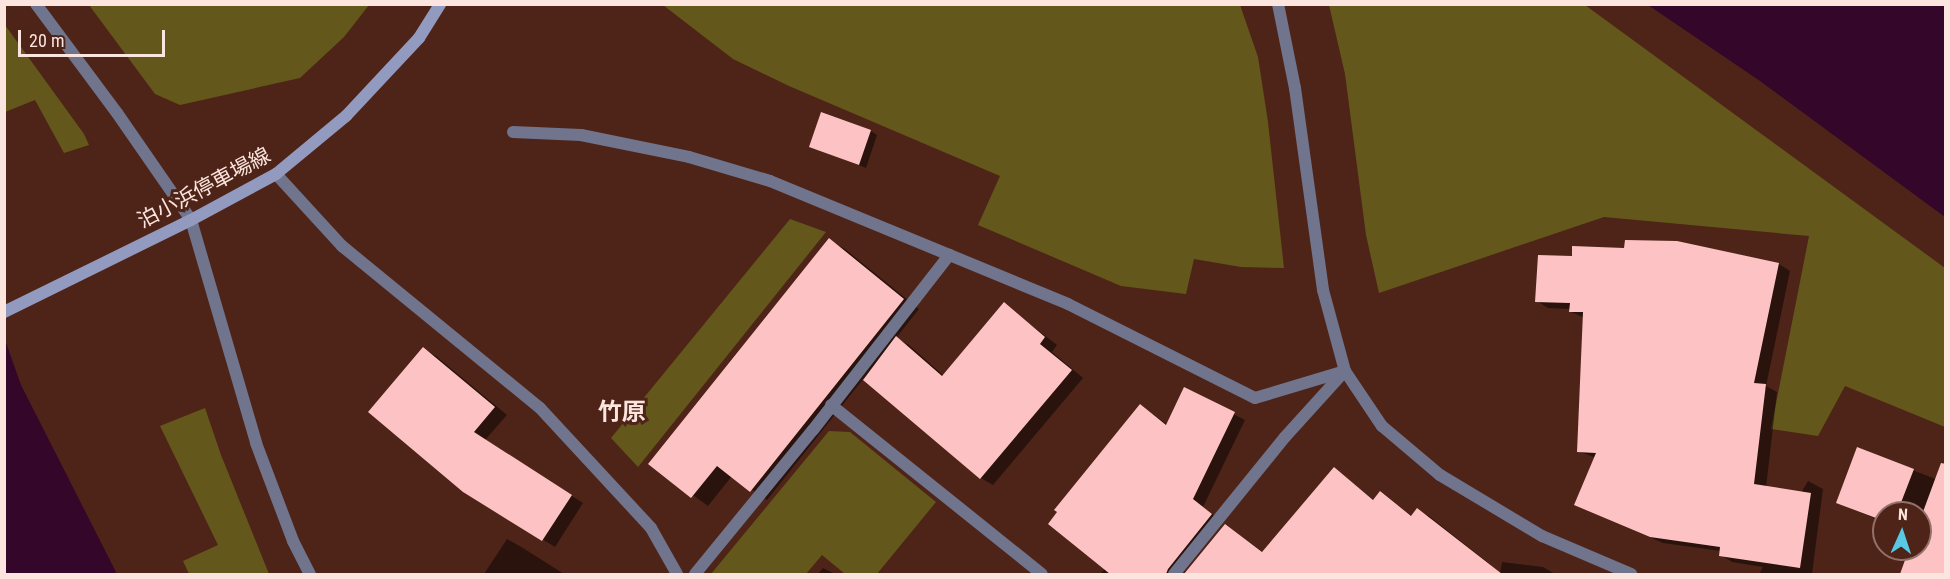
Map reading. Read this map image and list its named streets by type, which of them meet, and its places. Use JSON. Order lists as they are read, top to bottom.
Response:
{
  "streets": {
    "main road": ["泊小浜停車場線"]
  },
  "districts": ["竹原"],
  "scale_bar": "20 m",
  "north": "top"
}
